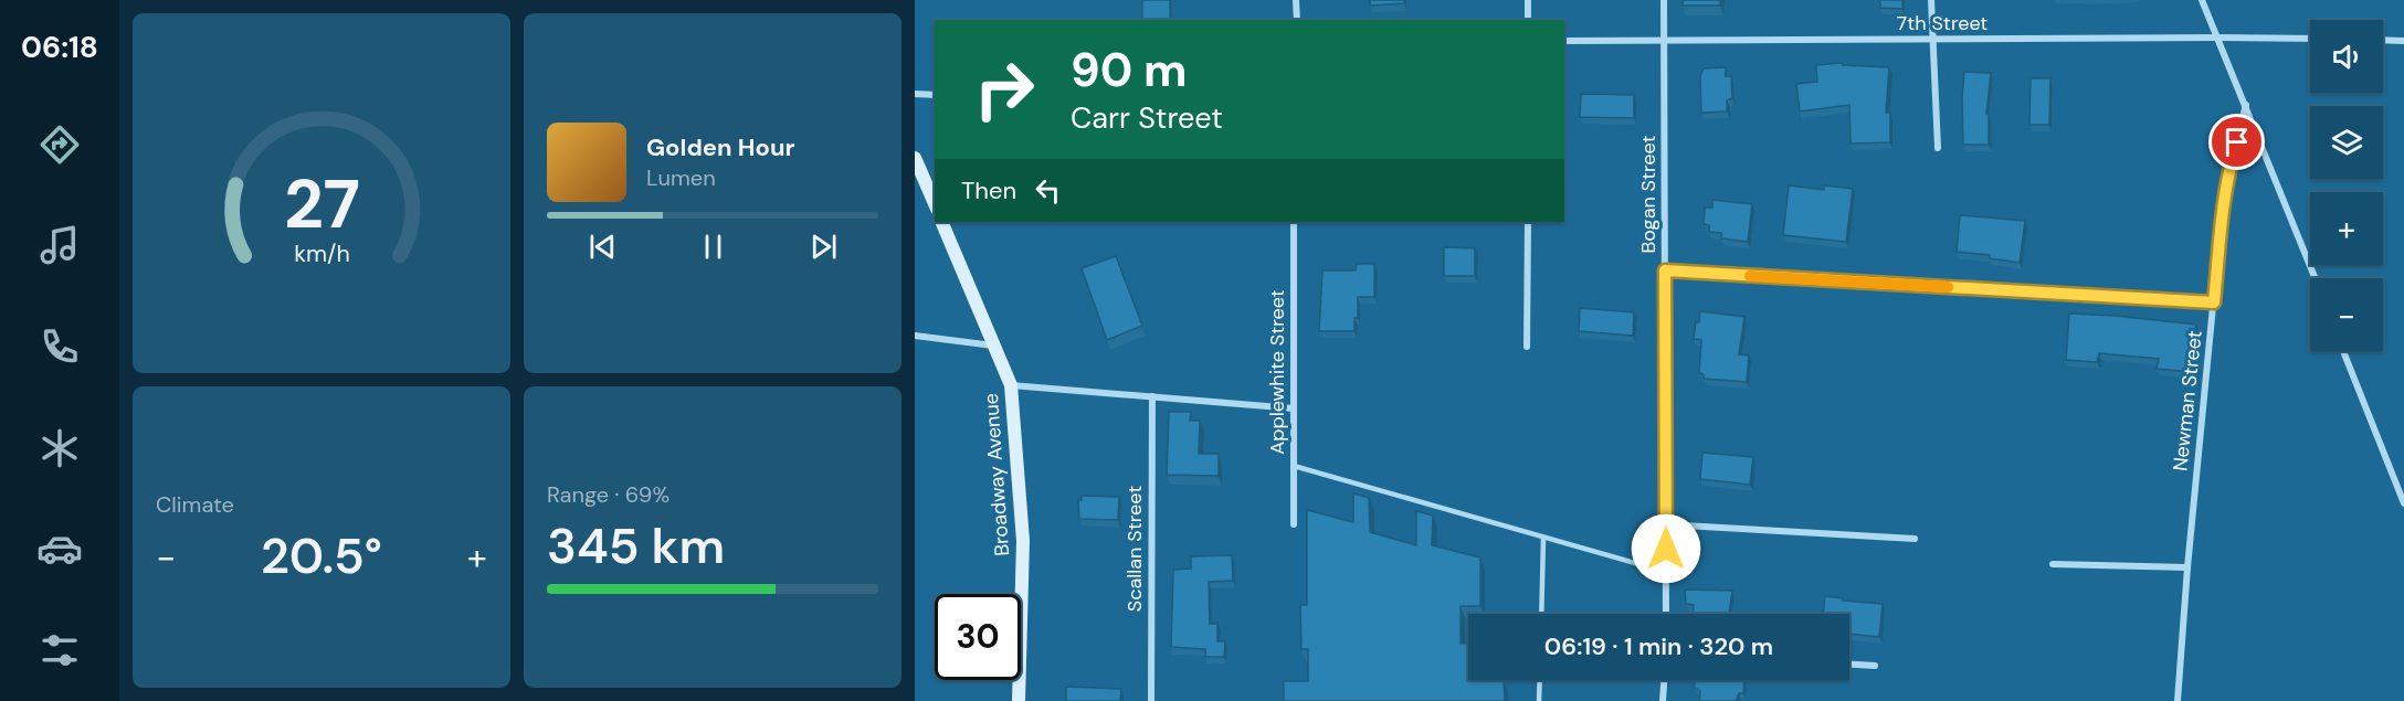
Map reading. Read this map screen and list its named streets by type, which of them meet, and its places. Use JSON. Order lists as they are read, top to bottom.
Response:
{
  "streets": {
    "main road": ["Broadway Avenue"],
    "street": [
      "7th Street",
      "Bogan Street",
      "Applewhite Street",
      "Newman Street",
      "Scallan Street"
    ]
  },
  "crossings": [
    ["7th Street", "Bogan Street"]
  ],
  "page": {
    "tabs": "06:18",
    "map_buttons": ["+", "−"],
    "turn": ["90 m", "Carr Street"],
    "song": ["Golden Hour", "Lumen"],
    "then": "Then",
    "tile": [
      "Climate",
      ["Range · 69%", "345 km"]
    ],
    "heat": ["−", "20.5°", "+"],
    "limit": "30",
    "trip": "06:19 · 1 min · 320 m",
    "gauge": ["27", "km/h"]
  }
}
